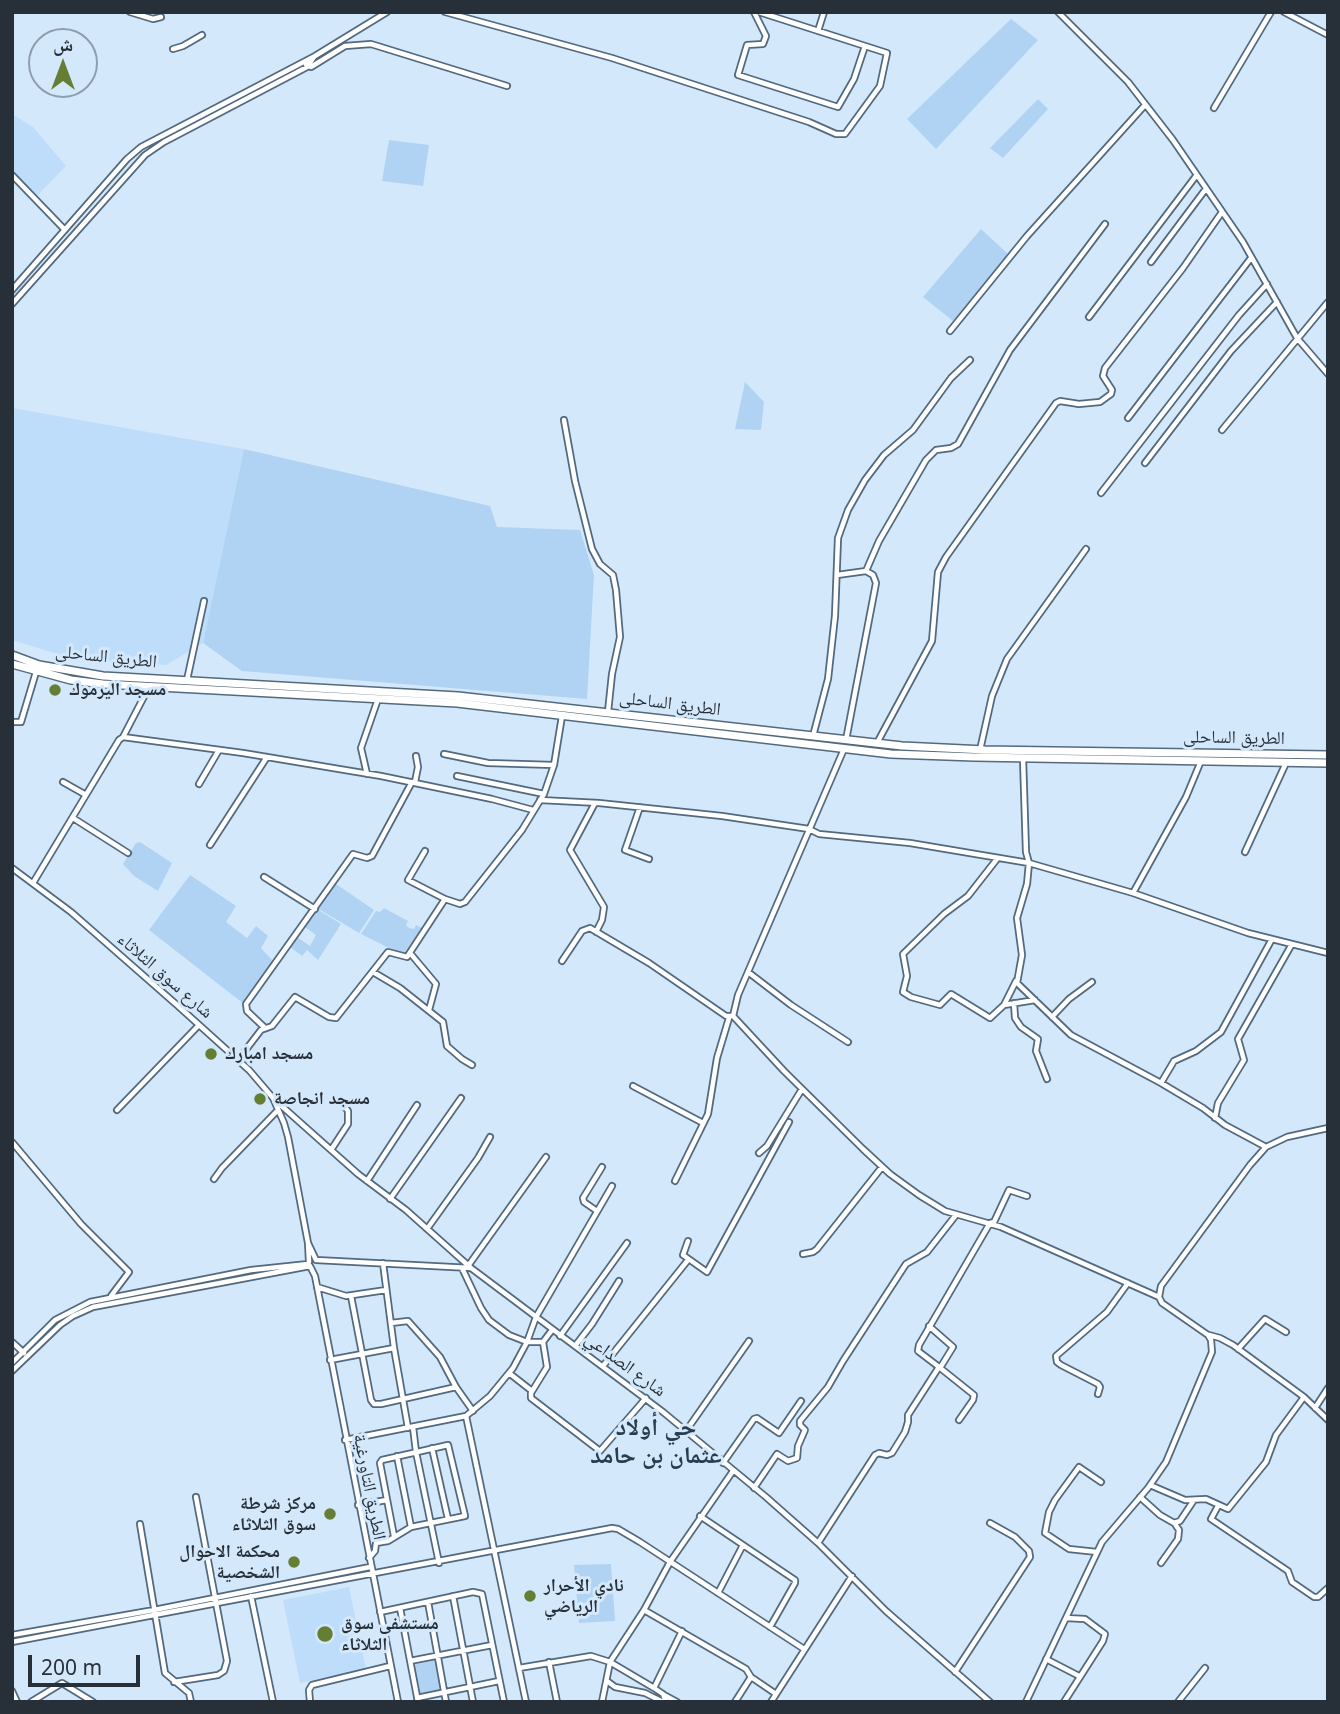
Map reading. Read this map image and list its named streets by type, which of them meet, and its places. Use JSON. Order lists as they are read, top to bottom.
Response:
{
  "streets": {
    "highway": ["الطريق الساحلى"],
    "street": ["شارع سوق الثلاثاء", "شارع الصداعي", "الطريق التاورغية"]
  },
  "crossings": [
    ["شارع سوق الثلاثاء", "شارع الصداعي"],
    ["شارع سوق الثلاثاء", "الطريق التاورغية"]
  ],
  "districts": ["حي أولاد عثمان بن حامد"],
  "places": [
    "مسجد اليرموك",
    "مسجد امبارك",
    "مسجد انجاصة",
    "مركز شرطة سوق الثلاثاء",
    "محكمة الاحوال الشخصية",
    "نادي الأحرار الرياضي",
    "مستشفى سوق الثلاثاء"
  ],
  "scale_bar": "200 m",
  "north": "top"
}
